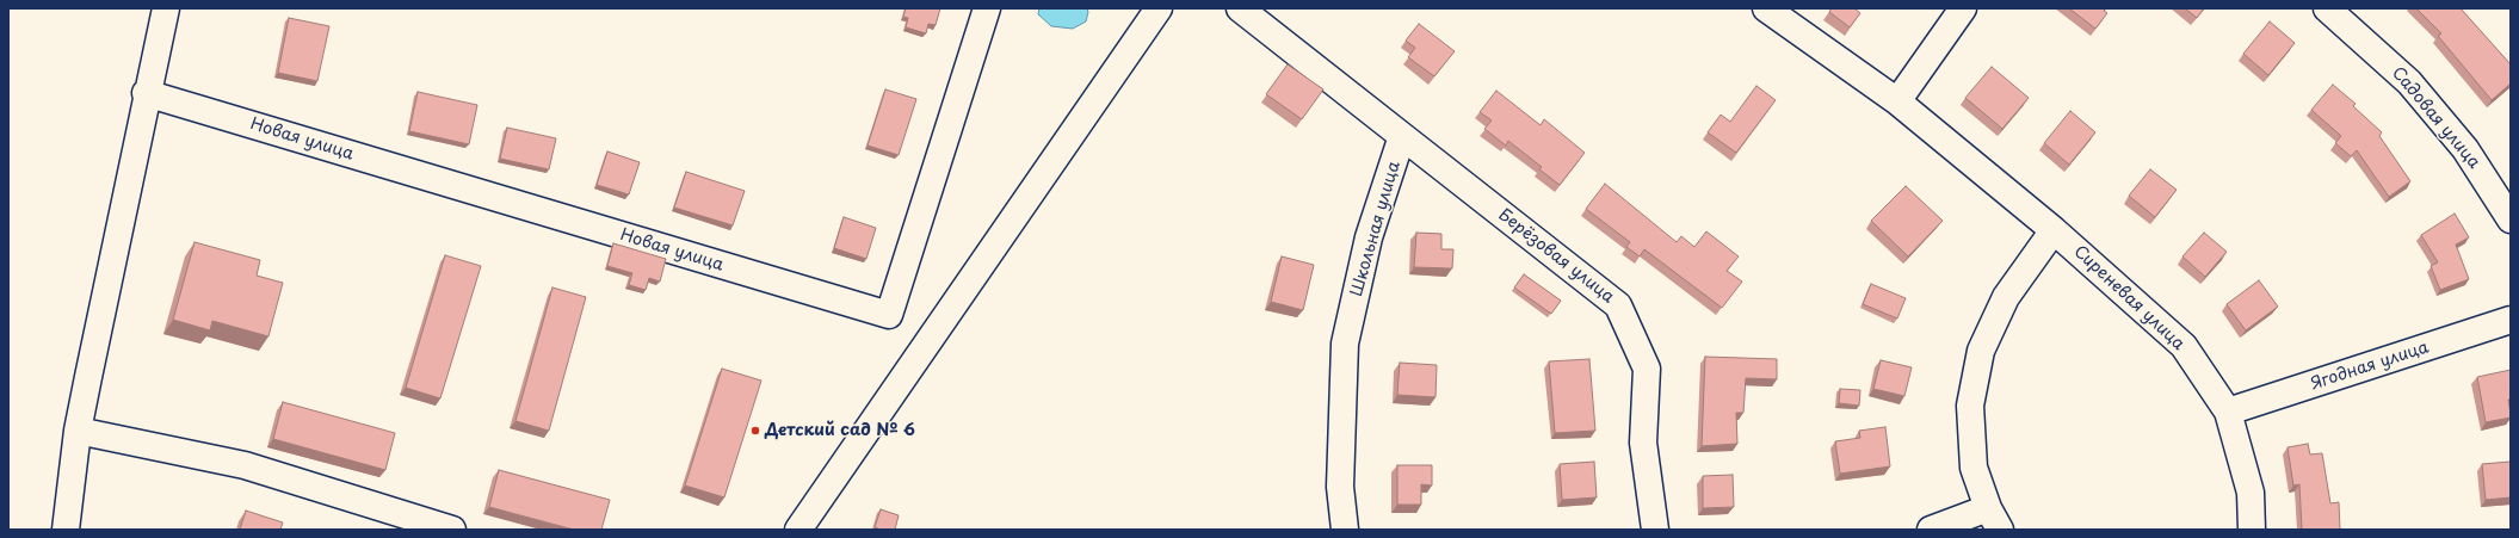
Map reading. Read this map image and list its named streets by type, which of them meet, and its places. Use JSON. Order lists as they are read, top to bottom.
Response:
{
  "streets": {
    "street": [
      "Садовая улица",
      "Новая улица",
      "Школьная улица",
      "Берёзовая улица",
      "Сиреневая улица",
      "Ягодная улица"
    ]
  },
  "crossings": [
    ["Школьная улица", "Берёзовая улица"],
    ["Сиреневая улица", "Ягодная улица"]
  ],
  "places": ["Детский сад № 6"]
}
